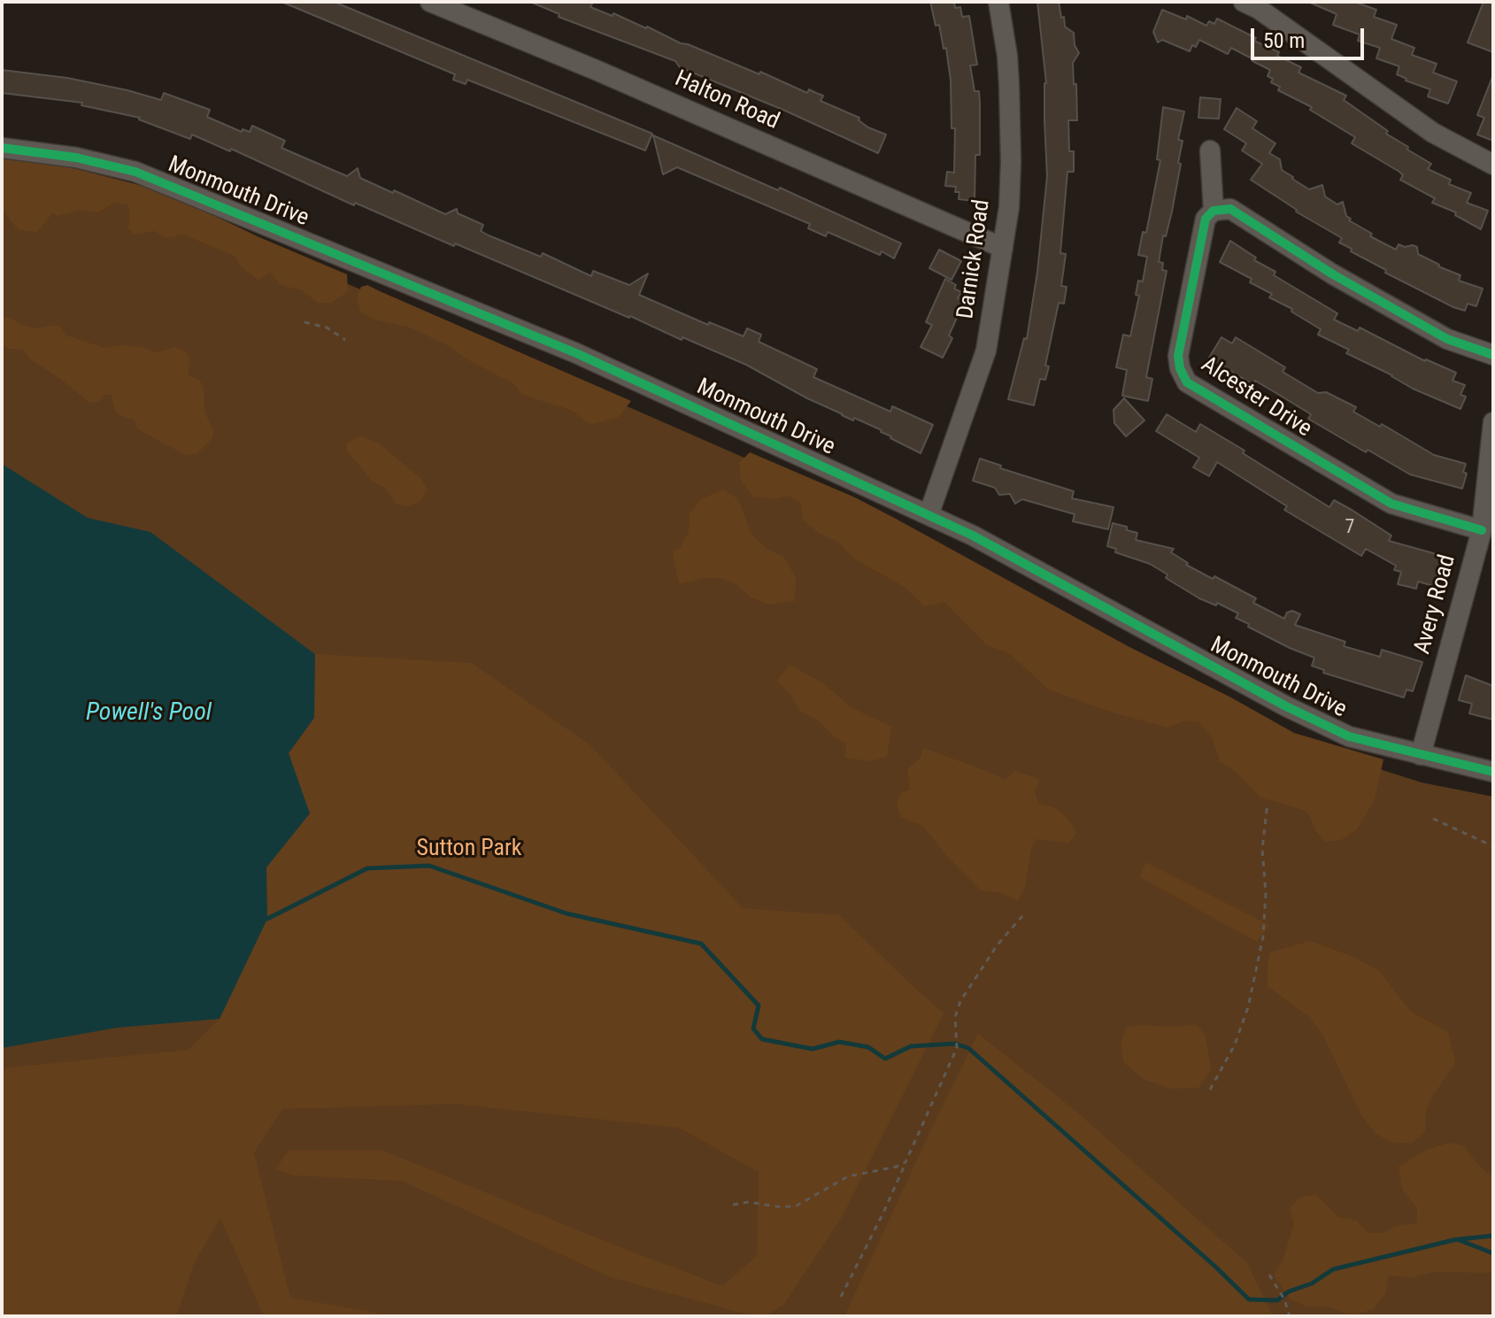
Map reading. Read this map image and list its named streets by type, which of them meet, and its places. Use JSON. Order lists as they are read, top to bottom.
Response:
{
  "streets": {
    "street": [
      "Halton Road",
      "Monmouth Drive",
      "Darnick Road",
      "Alcester Drive",
      "Avery Road"
    ]
  },
  "crossings": [
    ["Halton Road", "Darnick Road"],
    ["Monmouth Drive", "Darnick Road"],
    ["Monmouth Drive", "Avery Road"],
    ["Alcester Drive", "Avery Road"]
  ],
  "water": ["Powell's Pool"],
  "parks": ["Sutton Park"],
  "house_numbers": ["7"],
  "scale_bar": "50 m"
}
